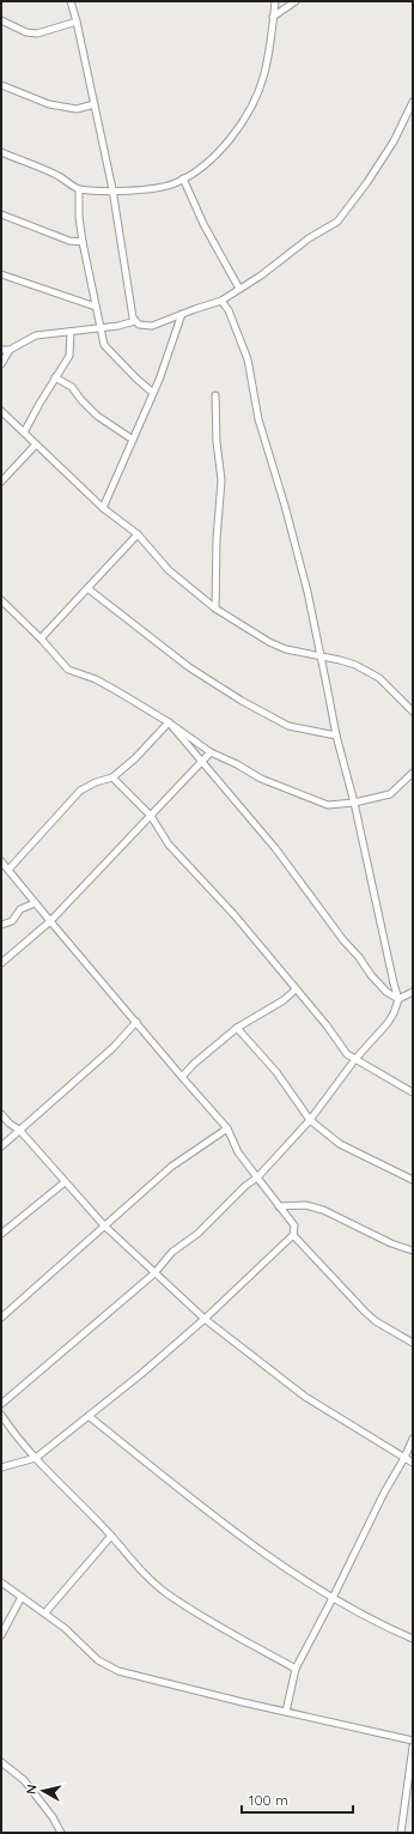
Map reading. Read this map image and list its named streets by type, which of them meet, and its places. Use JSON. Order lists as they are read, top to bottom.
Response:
{
  "scale_bar": "100 m",
  "north": "left"
}
